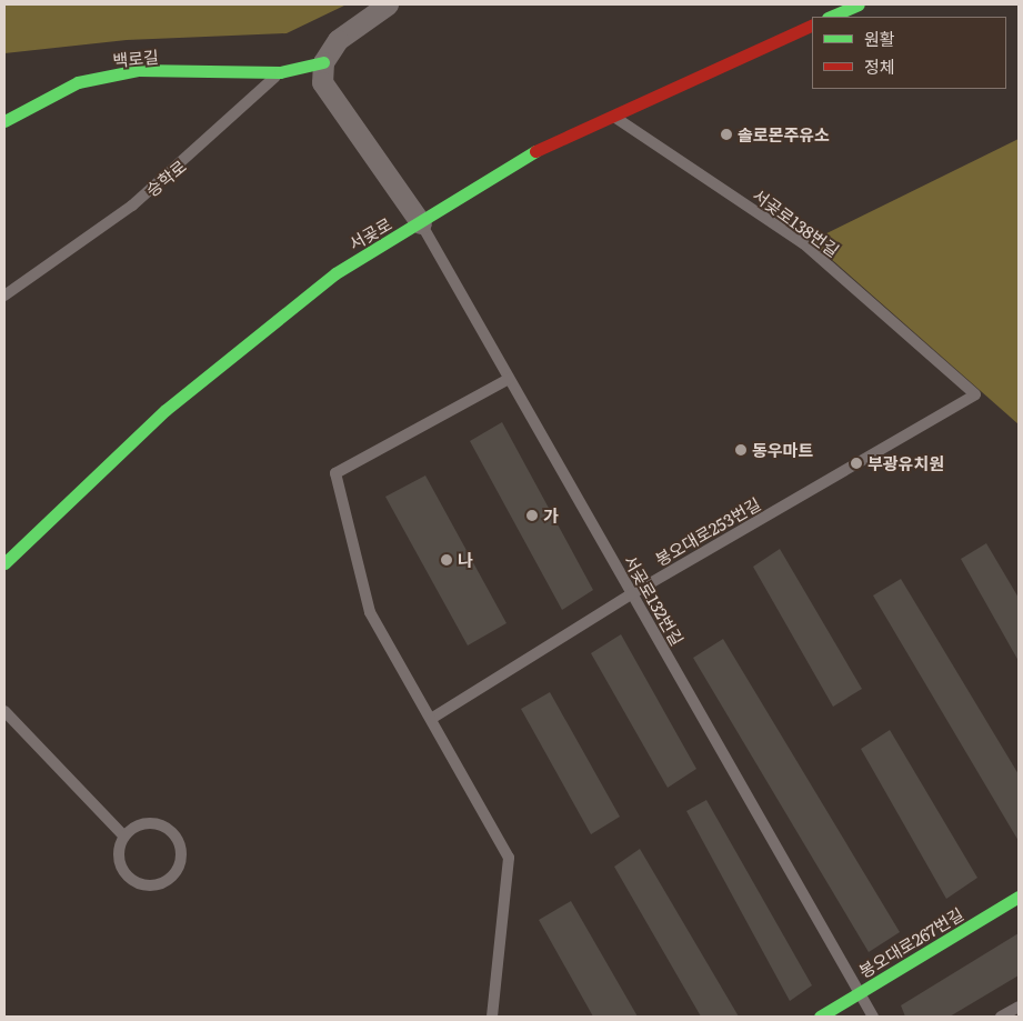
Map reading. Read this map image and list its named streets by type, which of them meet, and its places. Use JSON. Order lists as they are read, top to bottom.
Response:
{
  "streets": {
    "main road": ["백로길", "서곶로", "봉오대로267번길"],
    "lane": [
      "승학로",
      "서곶로138번길",
      "봉오대로253번길",
      "서곶로132번길"
    ]
  },
  "crossings": [
    ["백로길", "승학로"],
    ["서곶로138번길", "서곶로"],
    ["서곶로138번길", "봉오대로253번길"],
    ["서곶로", "서곶로132번길"],
    ["봉오대로253번길", "서곶로132번길"],
    ["서곶로132번길", "봉오대로267번길"]
  ],
  "places": [
    "솔로몬주유소",
    "동우마트",
    "부광유치원",
    "가",
    "나"
  ],
  "legend": ["원활", "정체"]
}
